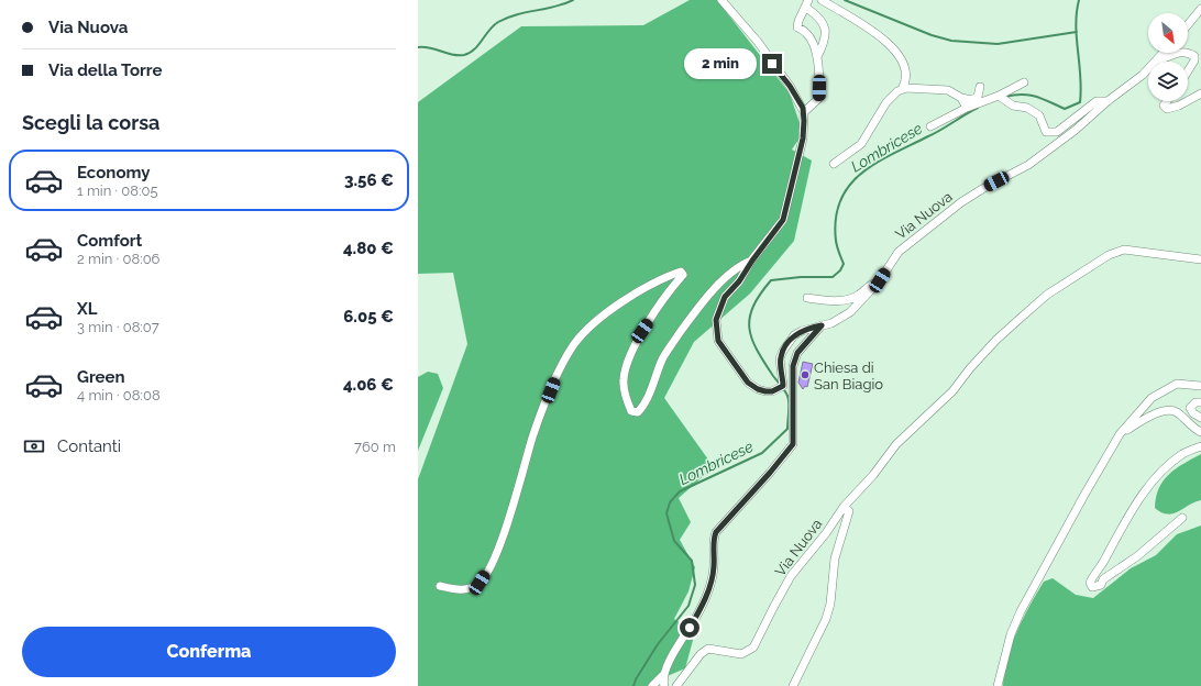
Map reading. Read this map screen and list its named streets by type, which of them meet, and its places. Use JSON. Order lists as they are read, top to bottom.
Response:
{
  "streets": {
    "street": ["Via Nuova"]
  },
  "water": ["Lombricese"],
  "places": ["Chiesa di San Biagio"],
  "north": "bottom right",
  "page": {
    "banner": ["Via Nuova", "Via della Torre"],
    "bubble": "2 min",
    "heading": "Scegli la corsa",
    "list": [
      {
        "name": "Economy",
        "note": "1 min · 08:05",
        "value": "3.56 €"
      },
      {
        "name": "Comfort",
        "note": "2 min · 08:06",
        "value": "4.80 €"
      },
      {
        "name": "XL",
        "note": "3 min · 08:07",
        "value": "6.05 €"
      },
      {
        "name": "Green",
        "note": "4 min · 08:08",
        "value": "4.06 €"
      }
    ],
    "pay": ["Contanti", "760 m"],
    "buttons": "Conferma"
  }
}
